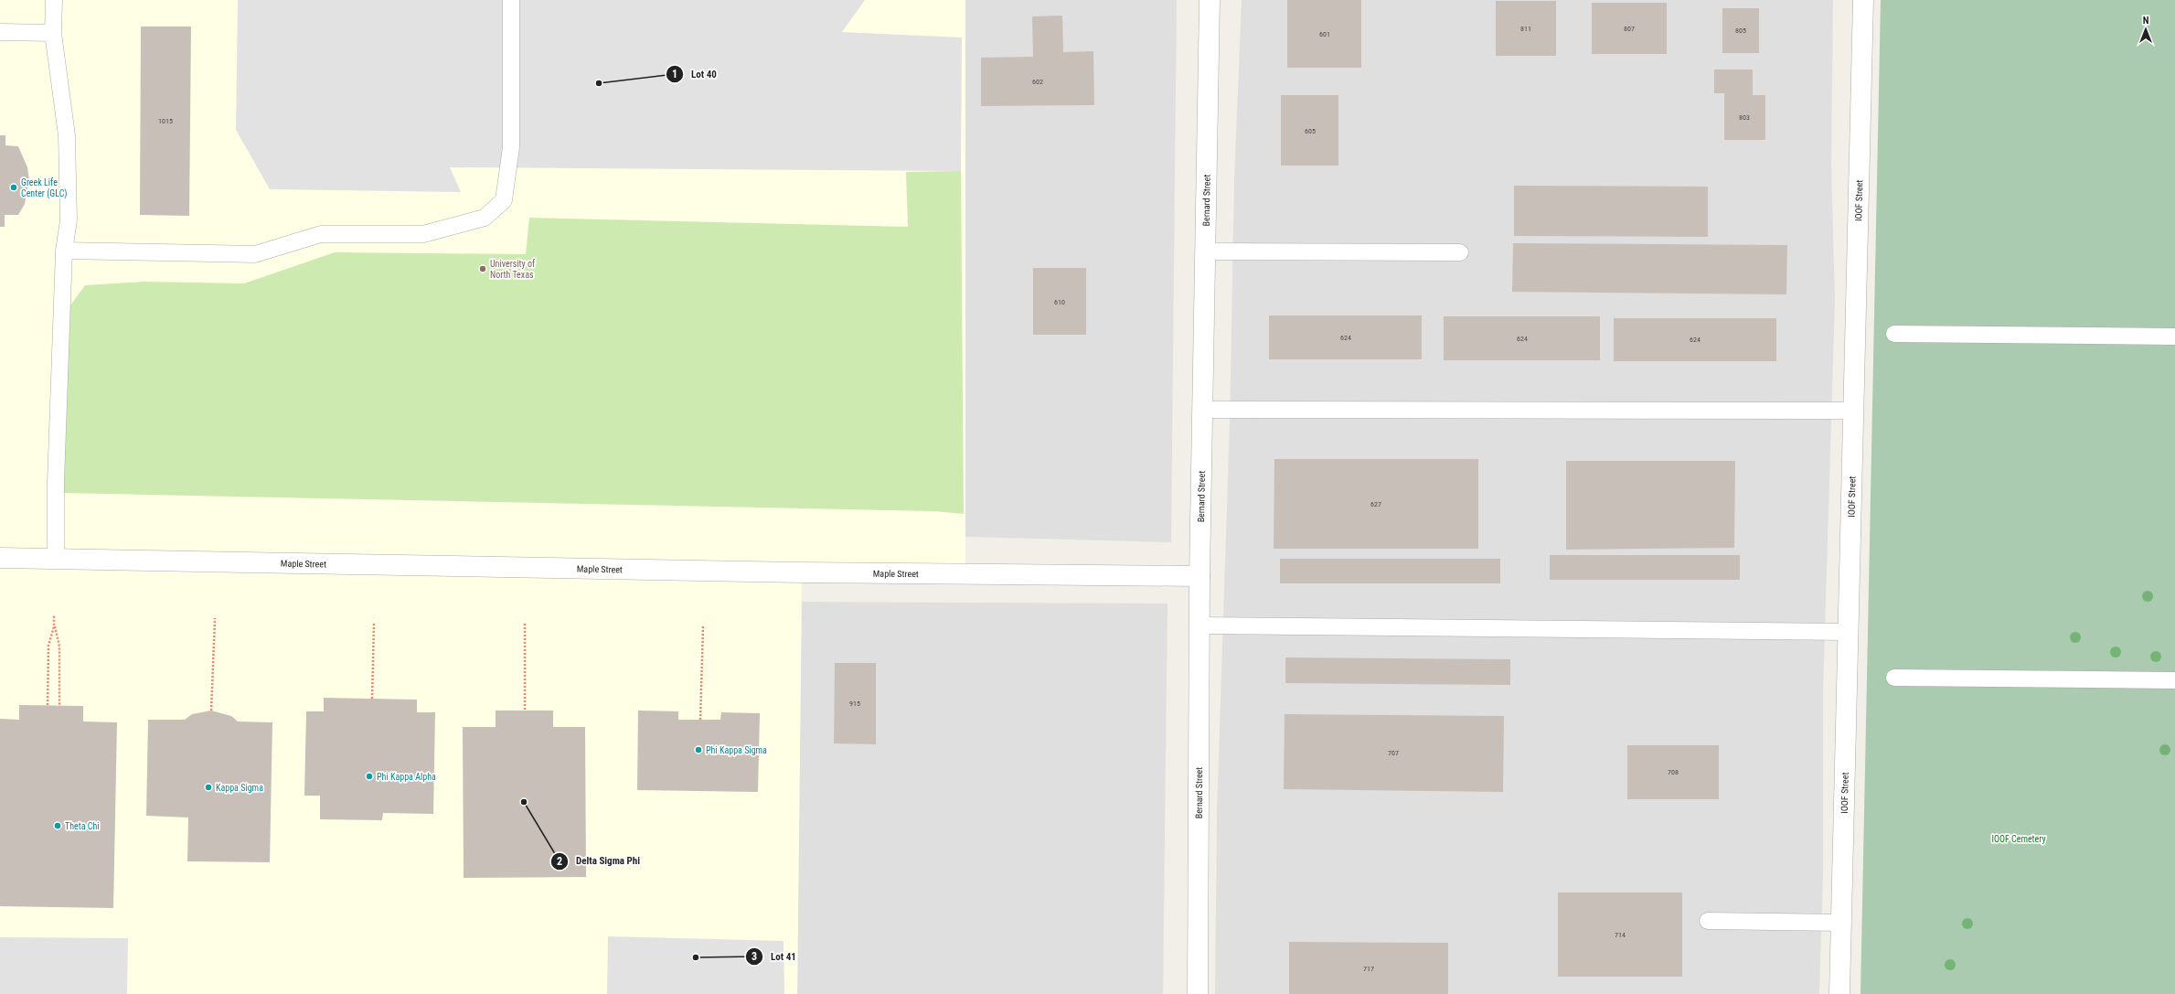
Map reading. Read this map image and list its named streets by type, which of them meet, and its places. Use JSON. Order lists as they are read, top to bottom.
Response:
{
  "streets": {
    "street": ["Bernard Street", "IOOF Street", "Maple Street"]
  },
  "crossings": [
    ["Bernard Street", "Maple Street"]
  ],
  "parks": ["IOOF Cemetery"],
  "places": [
    "Lot 40",
    "Greek Life Center (GLC)",
    "University of North Texas",
    "Phi Kappa Sigma",
    "Phi Kappa Alpha",
    "Kappa Sigma",
    "Delta Sigma Phi",
    "Theta Chi",
    "Lot 41"
  ],
  "house_numbers": [
    "811",
    "807",
    "805",
    "601",
    "602",
    "803",
    "1015",
    "605",
    "610",
    "624",
    "624",
    "624",
    "627",
    "915",
    "707",
    "708",
    "714",
    "717"
  ],
  "north": "top"
}
